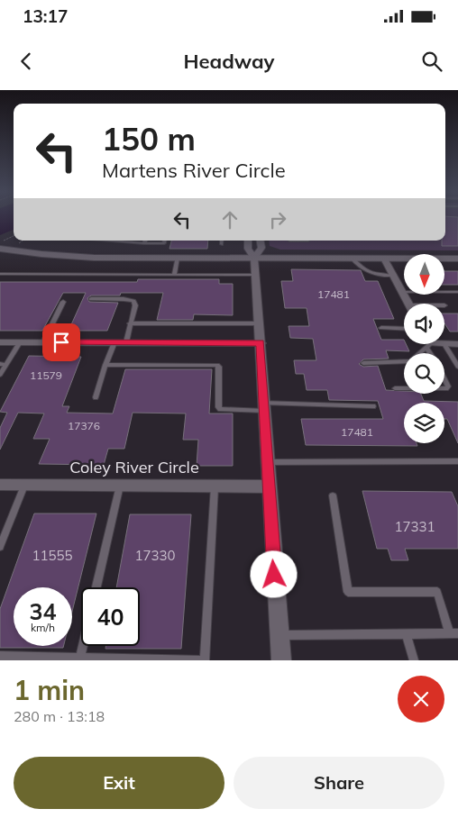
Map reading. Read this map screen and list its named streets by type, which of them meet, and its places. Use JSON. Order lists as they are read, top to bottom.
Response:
{
  "streets": {
    "street": ["Coley River Circle"]
  },
  "house_numbers": [
    "17481",
    "11579",
    "17376",
    "17481",
    "17331",
    "11555",
    "17330"
  ],
  "north": "bottom",
  "page": {
    "status": "13:17",
    "header": "Headway",
    "turn": ["150 m", "Martens River Circle"],
    "speed": "34 km/h",
    "limit": "40",
    "heading": ["1 min", "280 m · 13:18"],
    "buttons": ["Exit", "Share"]
  }
}
